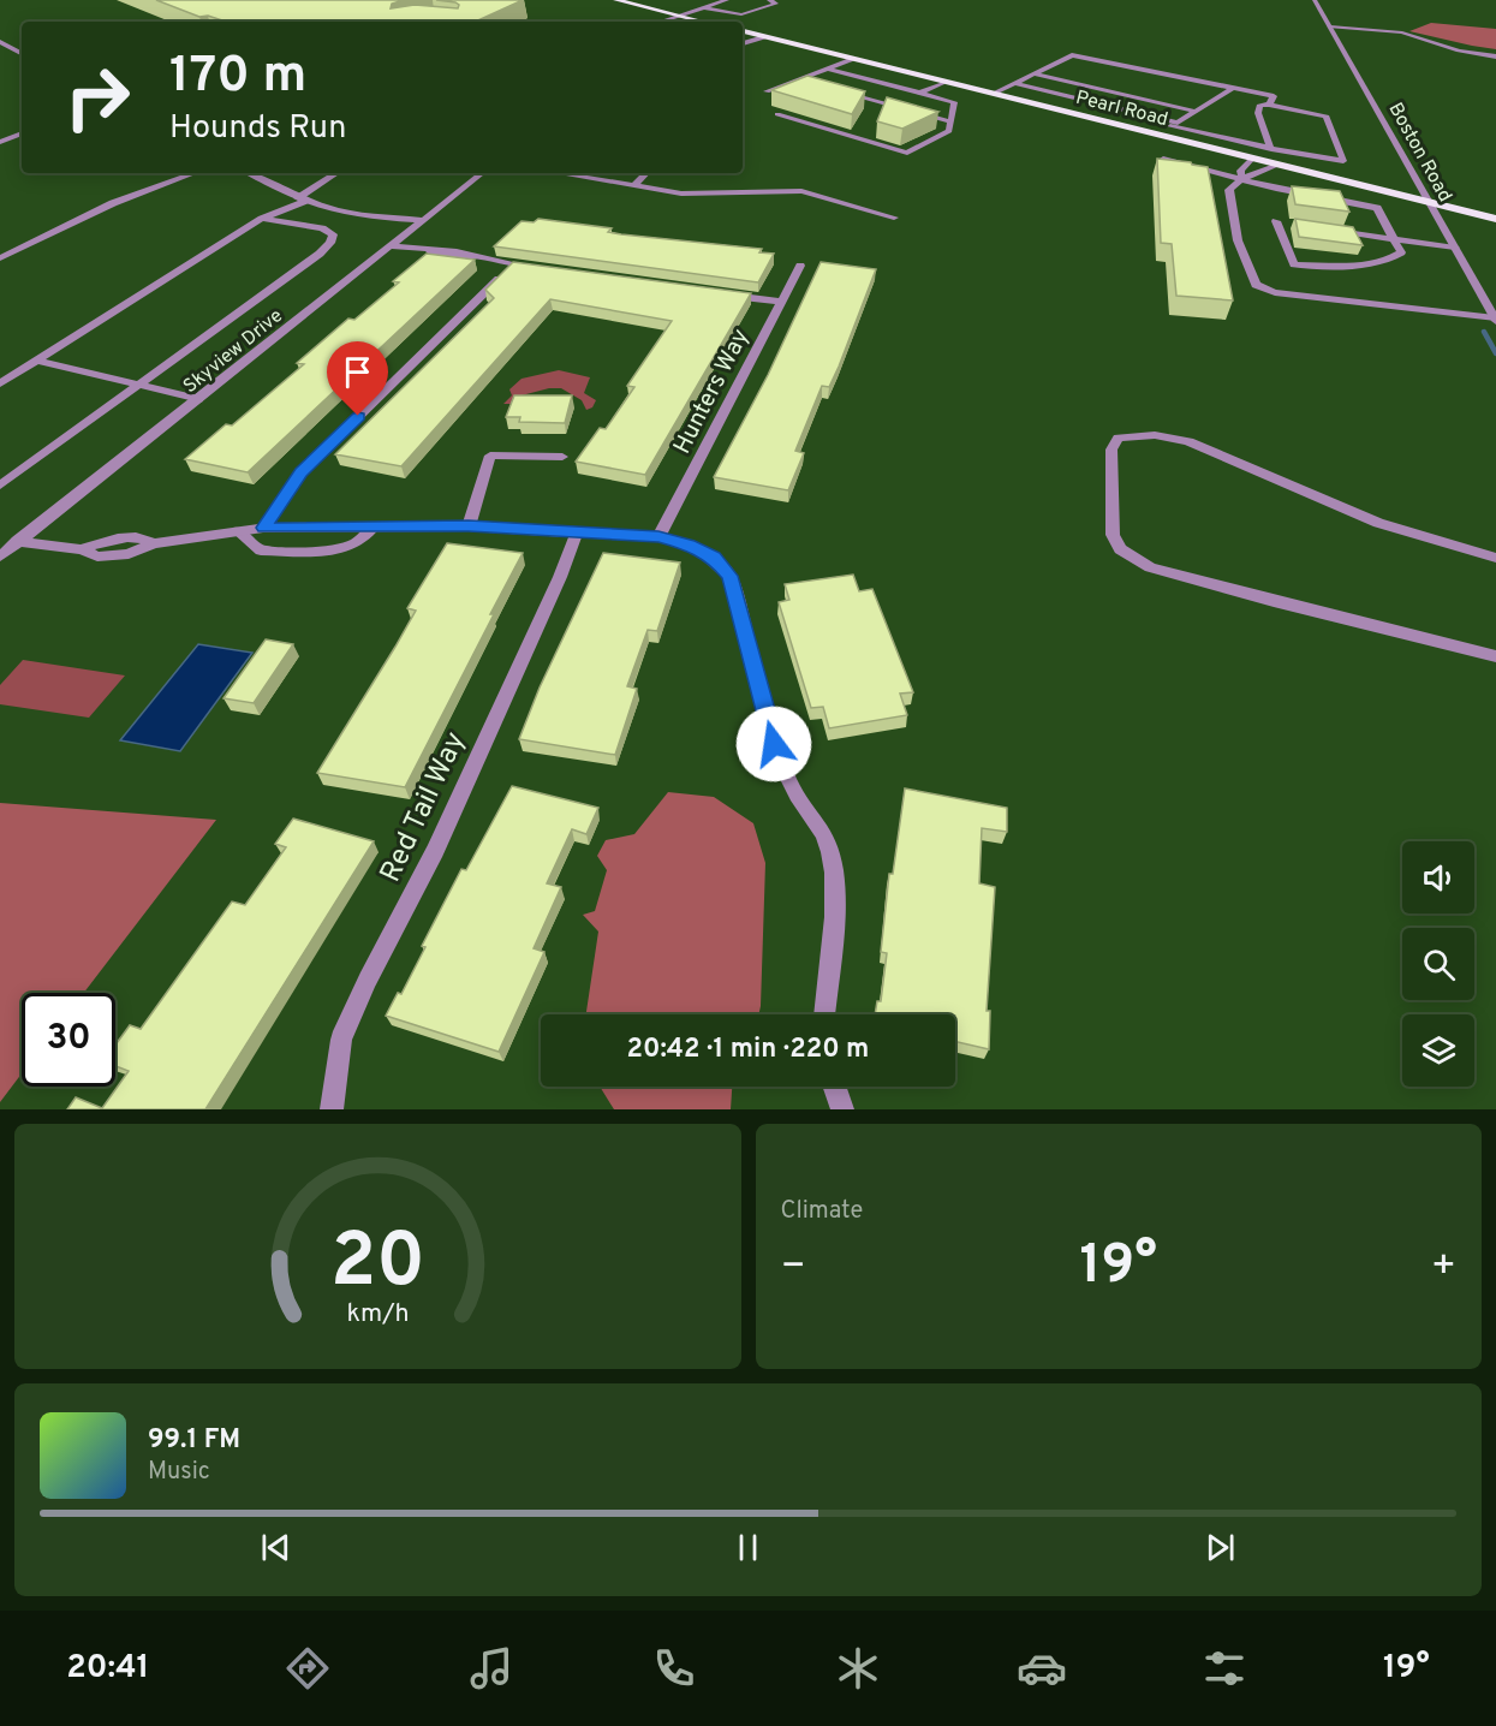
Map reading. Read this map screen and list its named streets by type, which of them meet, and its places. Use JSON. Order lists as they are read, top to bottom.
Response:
{
  "streets": {
    "main road": ["Pearl Road"],
    "street": [
      "Boston Road",
      "Skyview Drive",
      "Hunters Way",
      "Red Tail Way"
    ]
  },
  "crossings": [
    ["Pearl Road", "Boston Road"]
  ],
  "page": {
    "turn": ["170 m", "Hounds Run"],
    "limit": "30",
    "trip": "20:42 · 1 min · 220 m",
    "tile": "Climate",
    "heat": ["−", "19°", "+"],
    "song": ["99.1 FM", "Music"],
    "tabs": ["20:41", "19°"],
    "gauge": ["20", "km/h"]
  }
}
